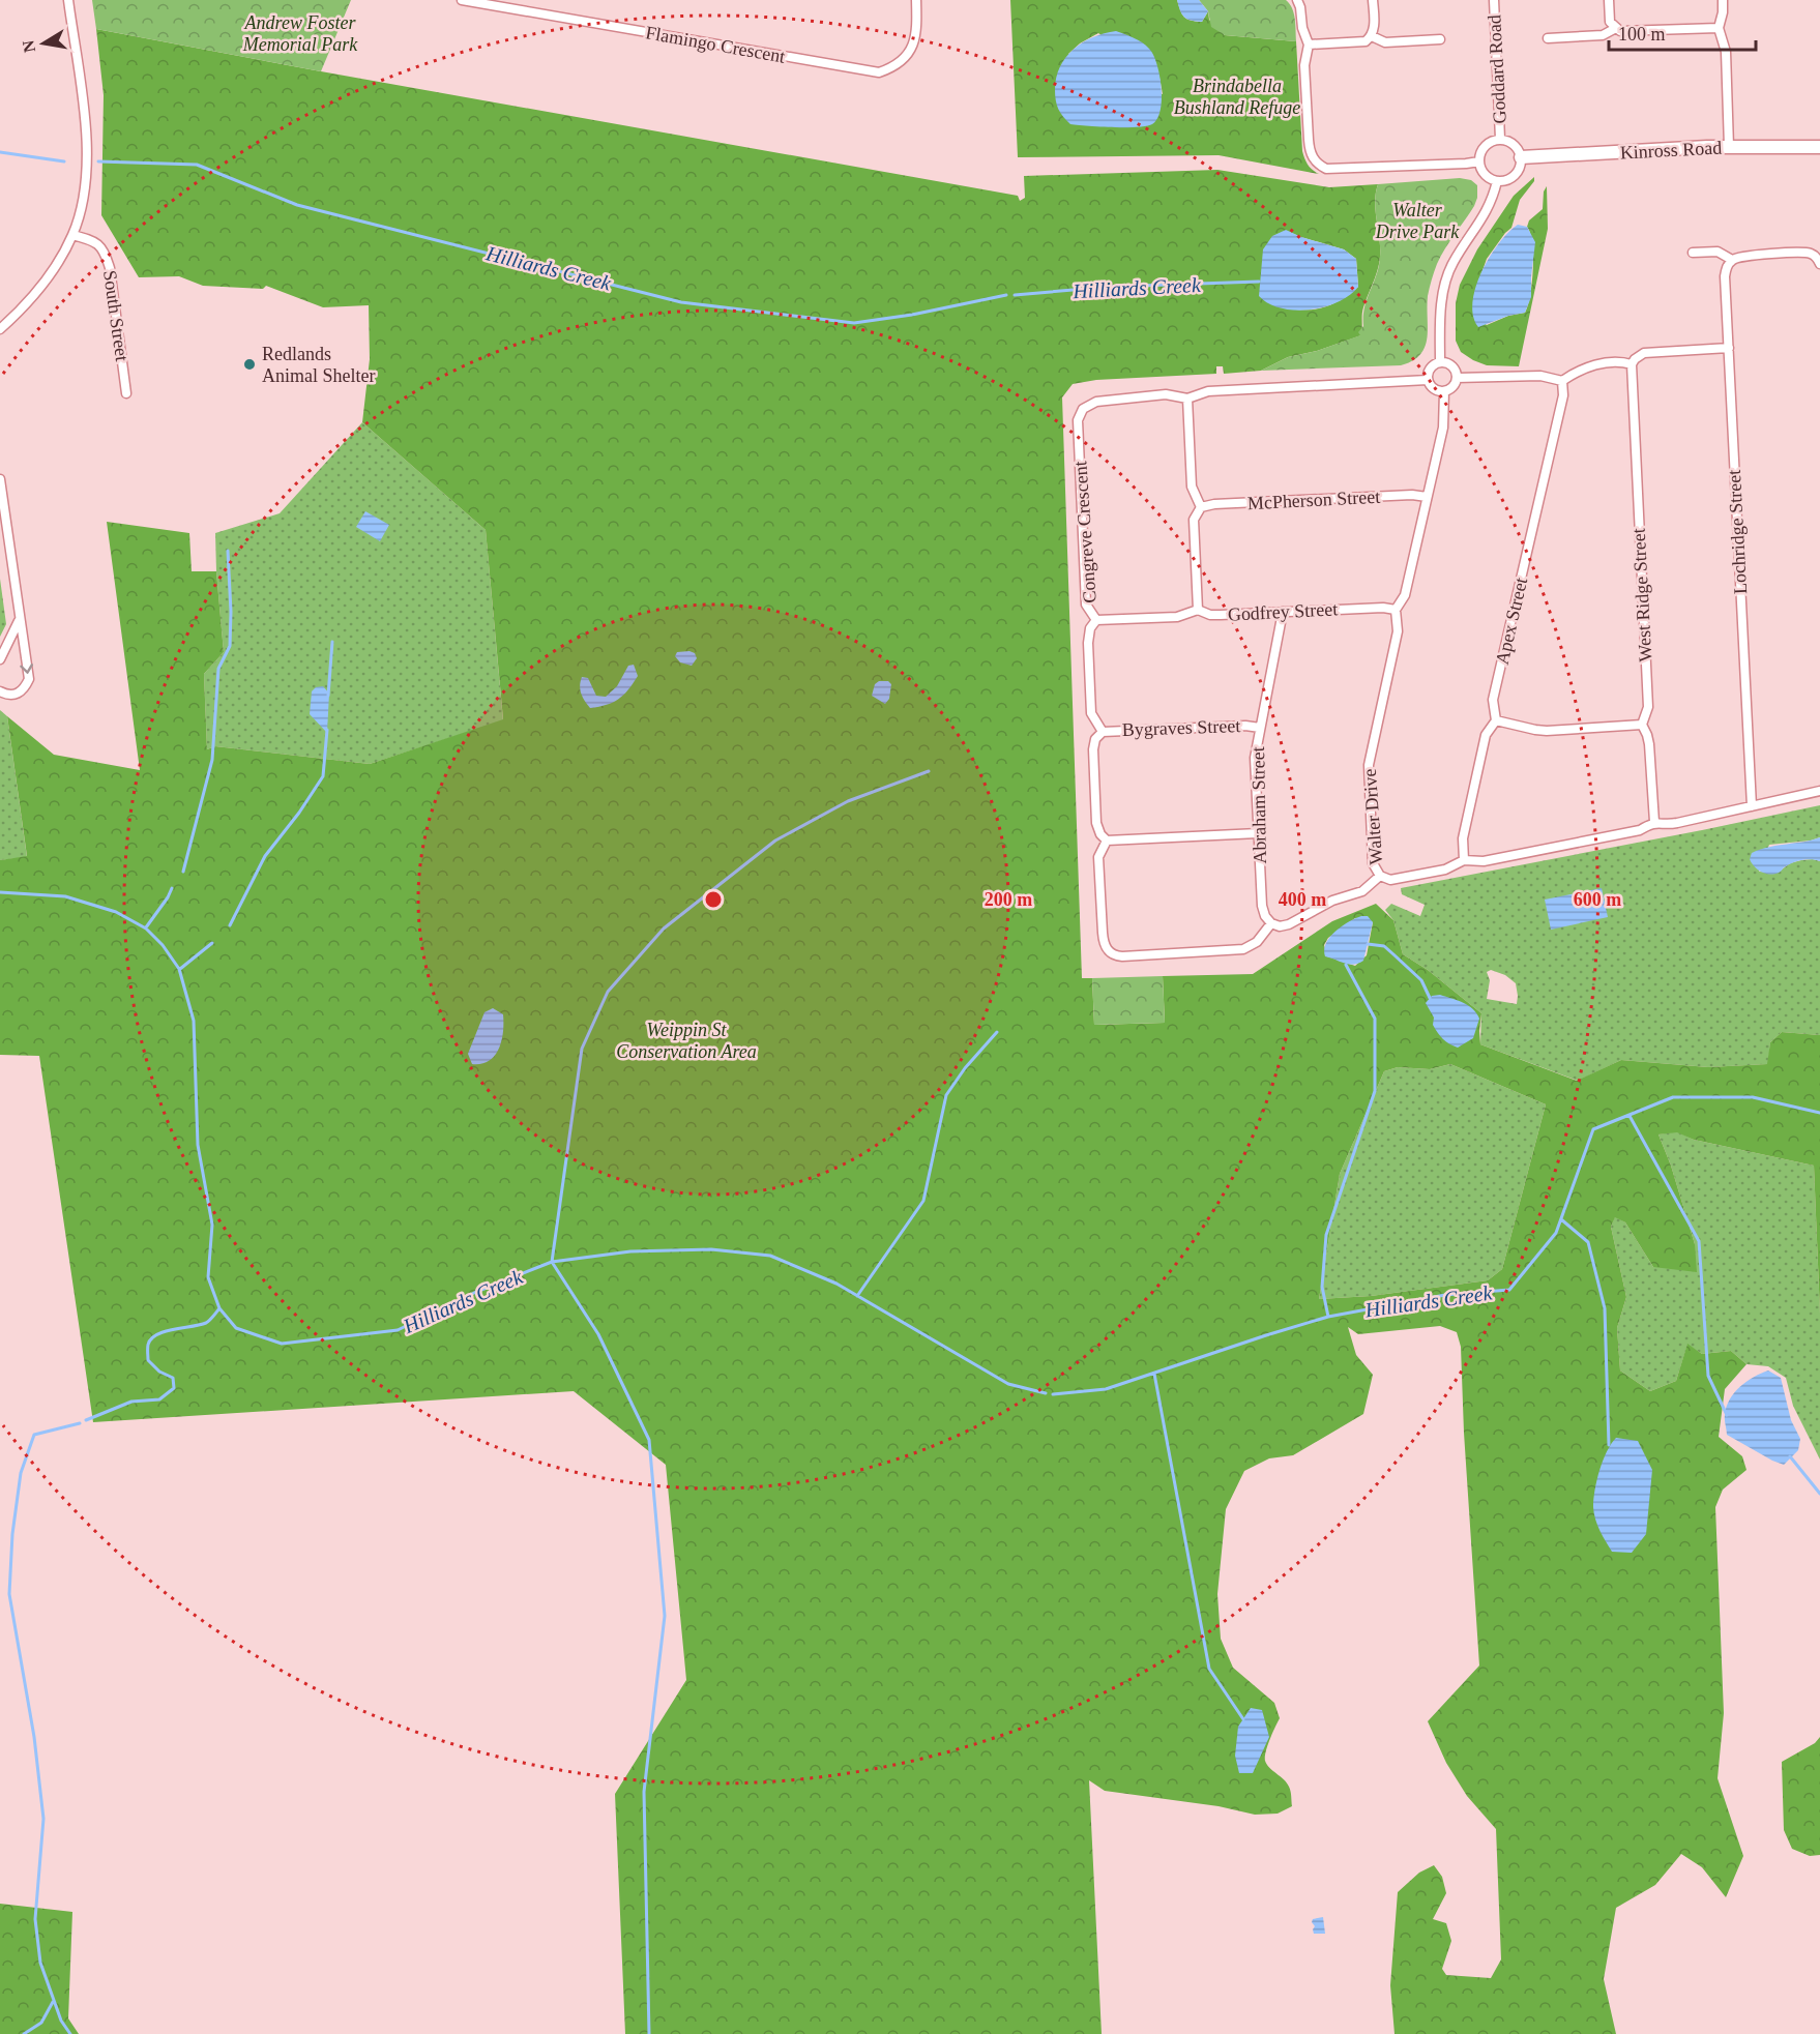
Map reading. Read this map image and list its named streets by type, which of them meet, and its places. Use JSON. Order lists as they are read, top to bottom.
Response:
{
  "streets": {
    "street": [
      "Flamingo Crescent",
      "Goddard Road",
      "Kinross Road",
      "South Street",
      "McPherson Street",
      "Congreve Crescent",
      "Lochridge Street",
      "West Ridge Street",
      "Godfrey Street",
      "Apex Street",
      "Bygraves Street",
      "Abraham Street",
      "Walter Drive"
    ]
  },
  "crossings": [
    ["Goddard Road", "Kinross Road"],
    ["McPherson Street", "Walter Drive"],
    ["Congreve Crescent", "Godfrey Street"],
    ["Congreve Crescent", "Bygraves Street"],
    ["Congreve Crescent", "Walter Drive"],
    ["Lochridge Street", "Walter Drive"],
    ["West Ridge Street", "Walter Drive"],
    ["Godfrey Street", "Abraham Street"],
    ["Godfrey Street", "Walter Drive"],
    ["Apex Street", "Walter Drive"],
    ["Bygraves Street", "Abraham Street"]
  ],
  "water": ["Hilliards Creek"],
  "parks": [
    "Andrew Foster Memorial Park",
    "Brindabella Bushland Refuge",
    "Walter Drive Park",
    "Weippin St Conservation Area"
  ],
  "places": ["Redlands Animal Shelter"],
  "scale_bar": "100 m",
  "north": "left",
  "rings": ["200 m", "400 m", "600 m"]
}
